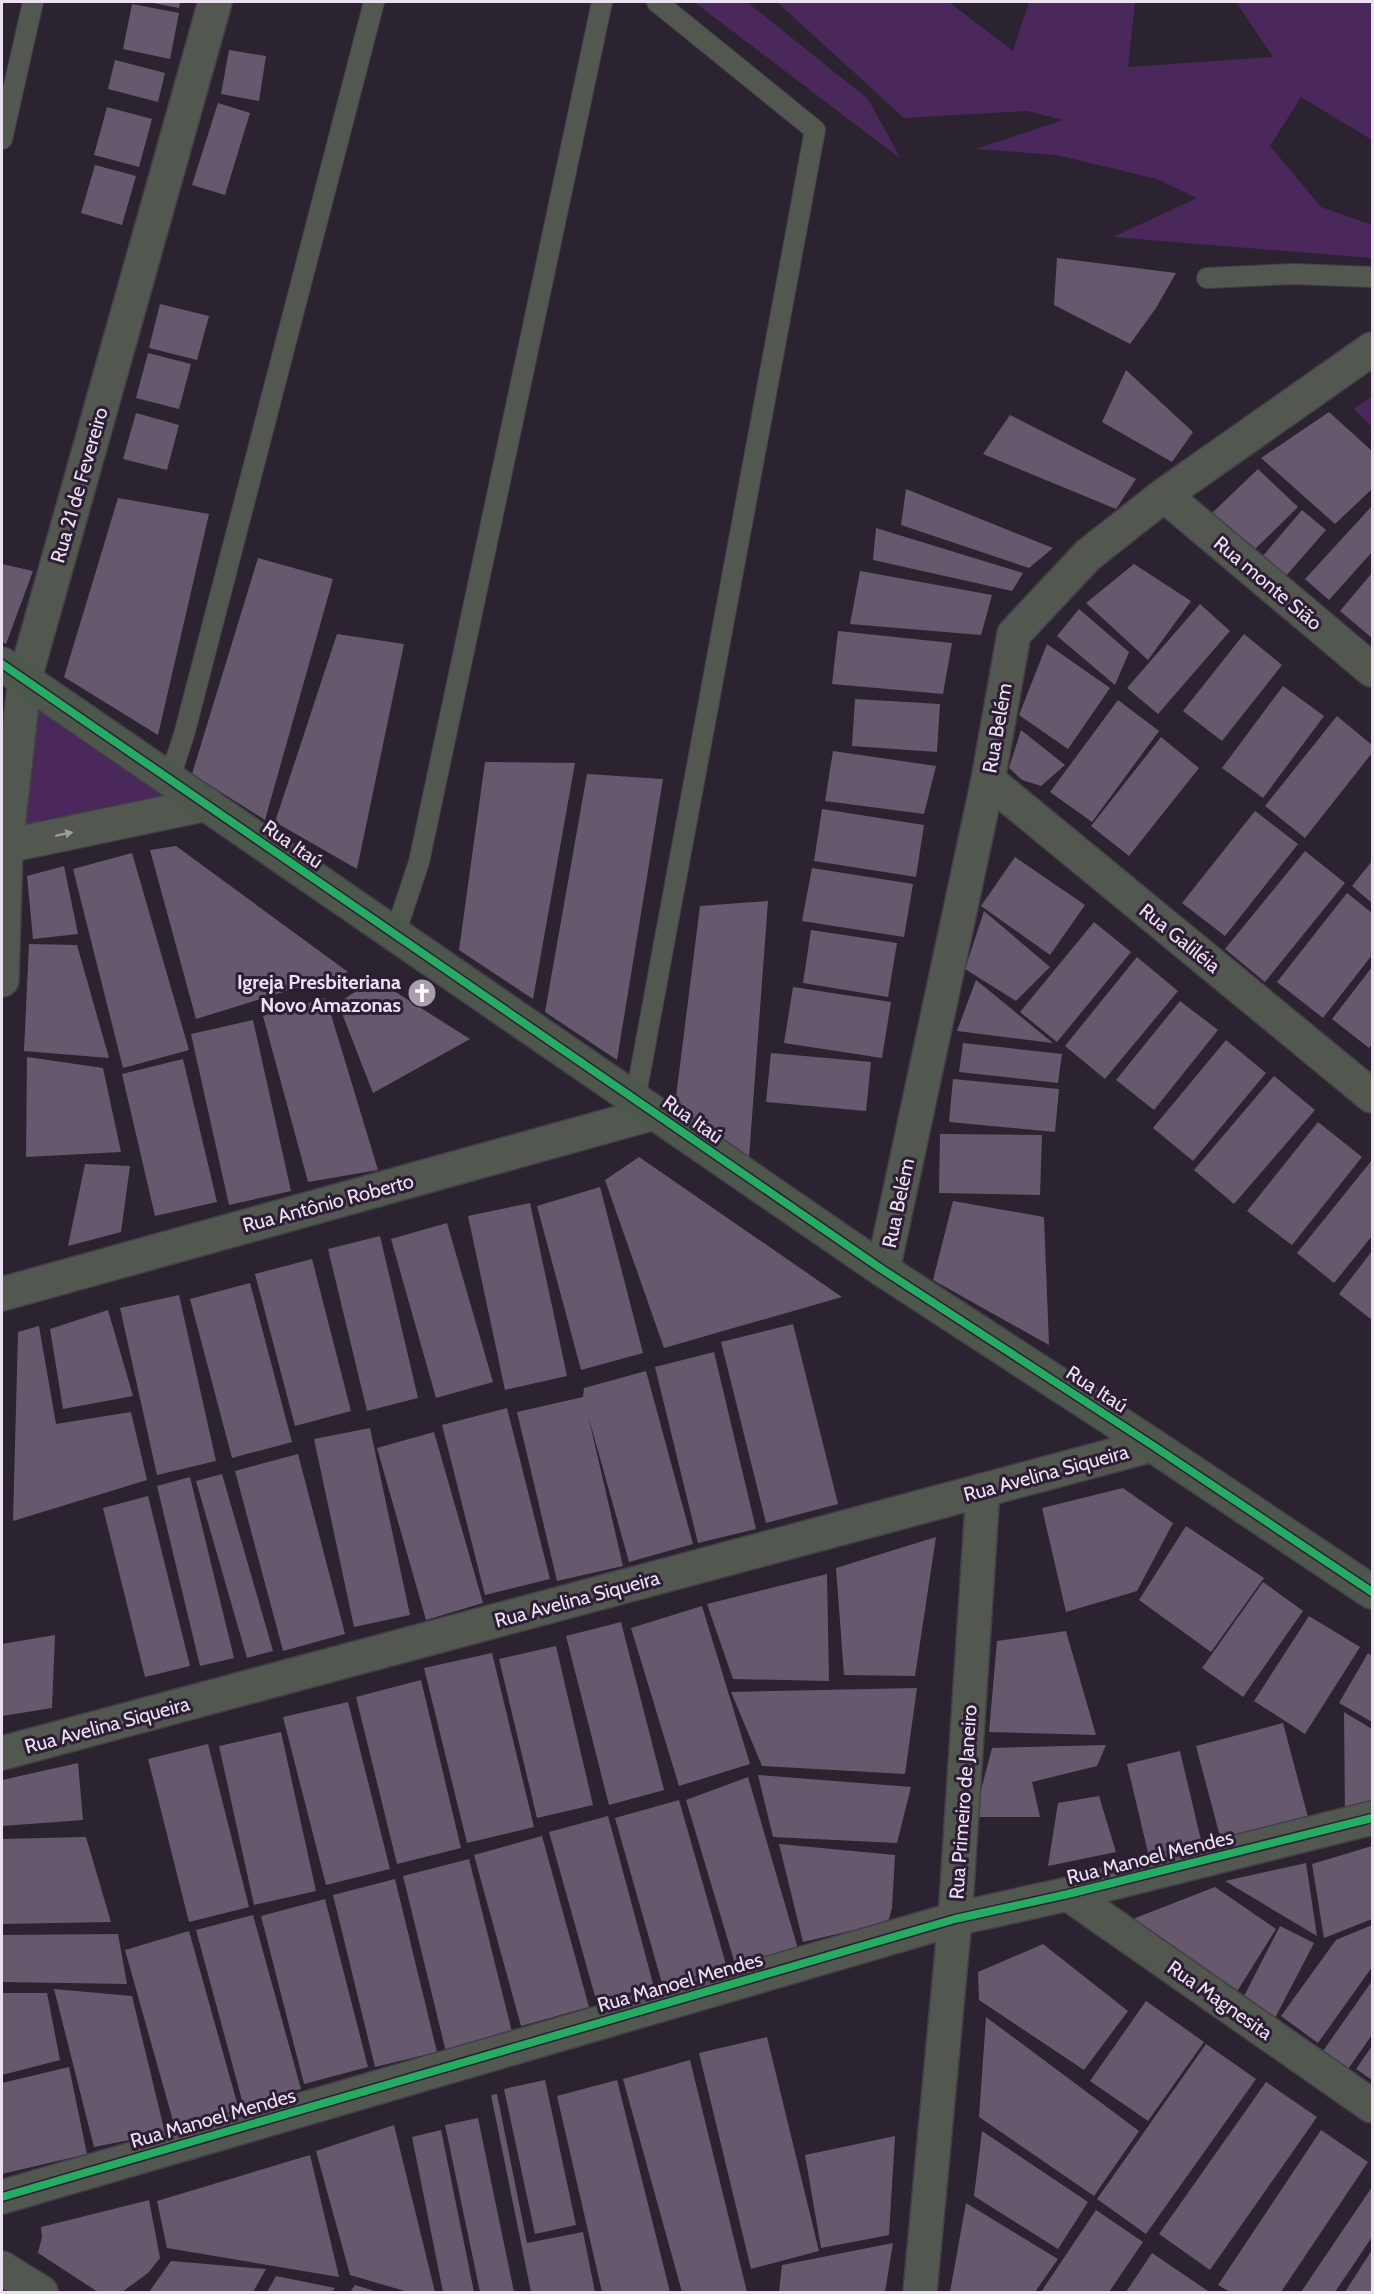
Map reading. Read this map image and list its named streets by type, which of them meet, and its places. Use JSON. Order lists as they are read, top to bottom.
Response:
{
  "streets": {
    "street": [
      "Rua 21 de Fevereiro",
      "Rua monte Sião",
      "Rua Belém",
      "Rua Itaú",
      "Rua Galiléia",
      "Rua Antônio Roberto",
      "Rua Avelina Siqueira",
      "Rua Primeiro de Janeiro",
      "Rua Manoel Mendes",
      "Rua Magnesita"
    ]
  },
  "crossings": [
    ["Rua 21 de Fevereiro", "Rua Itaú"],
    ["Rua monte Sião", "Rua Belém"],
    ["Rua Belém", "Rua Itaú"],
    ["Rua Belém", "Rua Galiléia"],
    ["Rua Itaú", "Rua Antônio Roberto"],
    ["Rua Itaú", "Rua Avelina Siqueira"],
    ["Rua Avelina Siqueira", "Rua Primeiro de Janeiro"],
    ["Rua Primeiro de Janeiro", "Rua Manoel Mendes"],
    ["Rua Manoel Mendes", "Rua Magnesita"]
  ],
  "places": {
    "church": ["Igreja Presbiteriana Novo Amazonas"]
  }
}
